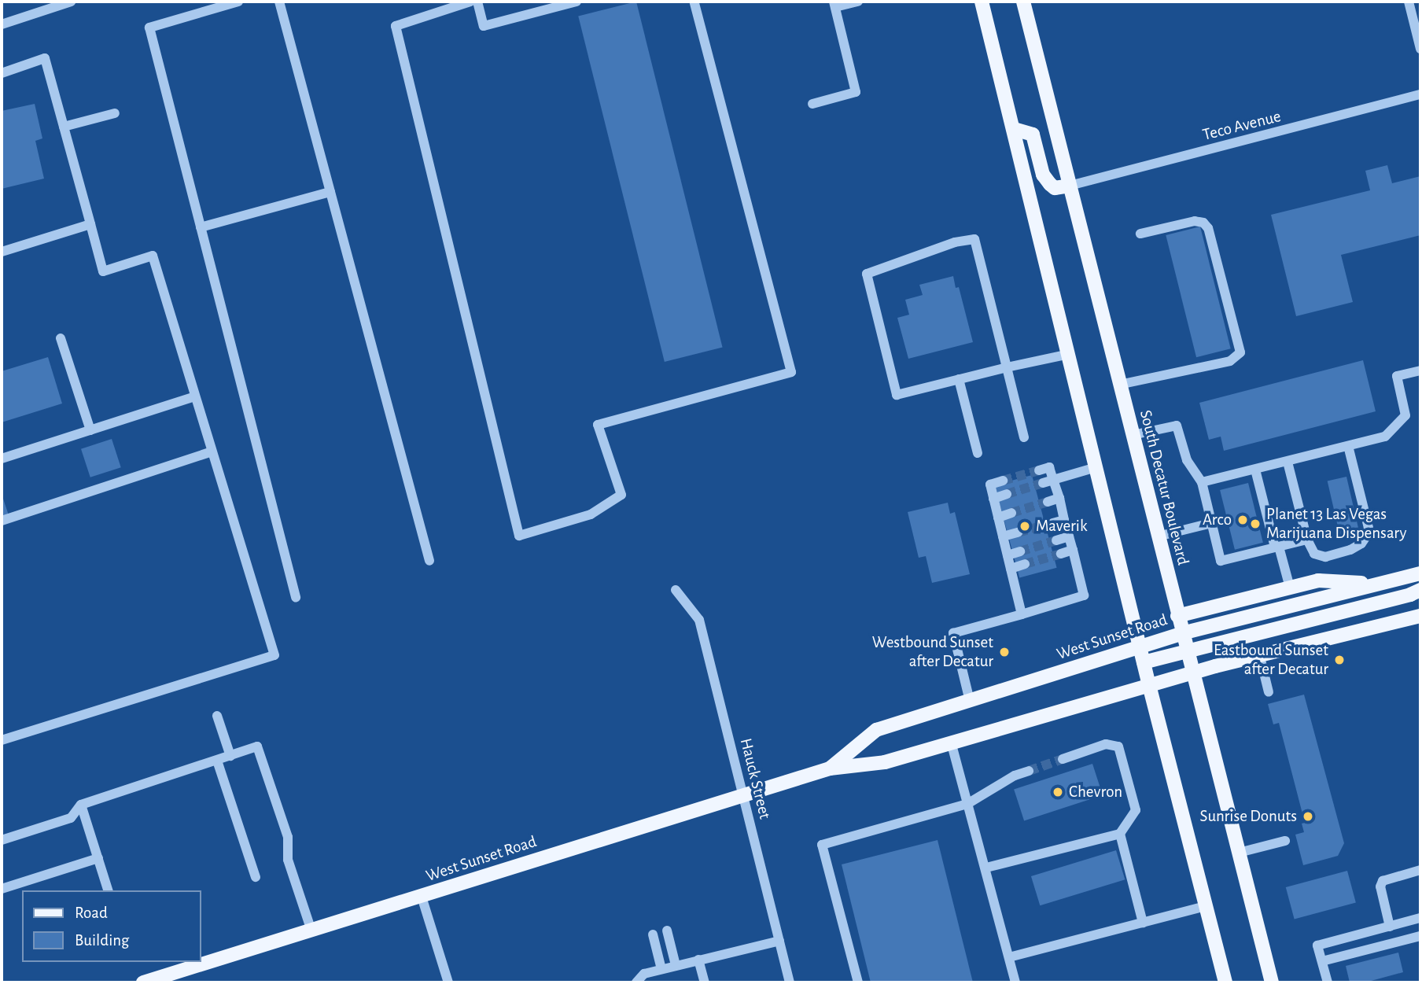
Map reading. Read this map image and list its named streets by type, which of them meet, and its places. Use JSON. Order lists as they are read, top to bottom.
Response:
{
  "streets": {
    "main road": ["South Decatur Boulevard", "West Sunset Road"],
    "street": ["Teco Avenue", "Hauck Street"]
  },
  "crossings": [
    ["Teco Avenue", "South Decatur Boulevard"],
    ["South Decatur Boulevard", "West Sunset Road"],
    ["West Sunset Road", "Hauck Street"]
  ],
  "places": [
    "Arco",
    "Planet 13 Las Vegas Marijuana Dispensary",
    "Maverik",
    "Westbound Sunset after Decatur",
    "Eastbound Sunset after Decatur",
    "Chevron",
    "Sunrise Donuts"
  ],
  "legend": ["Road", "Building"]
}
